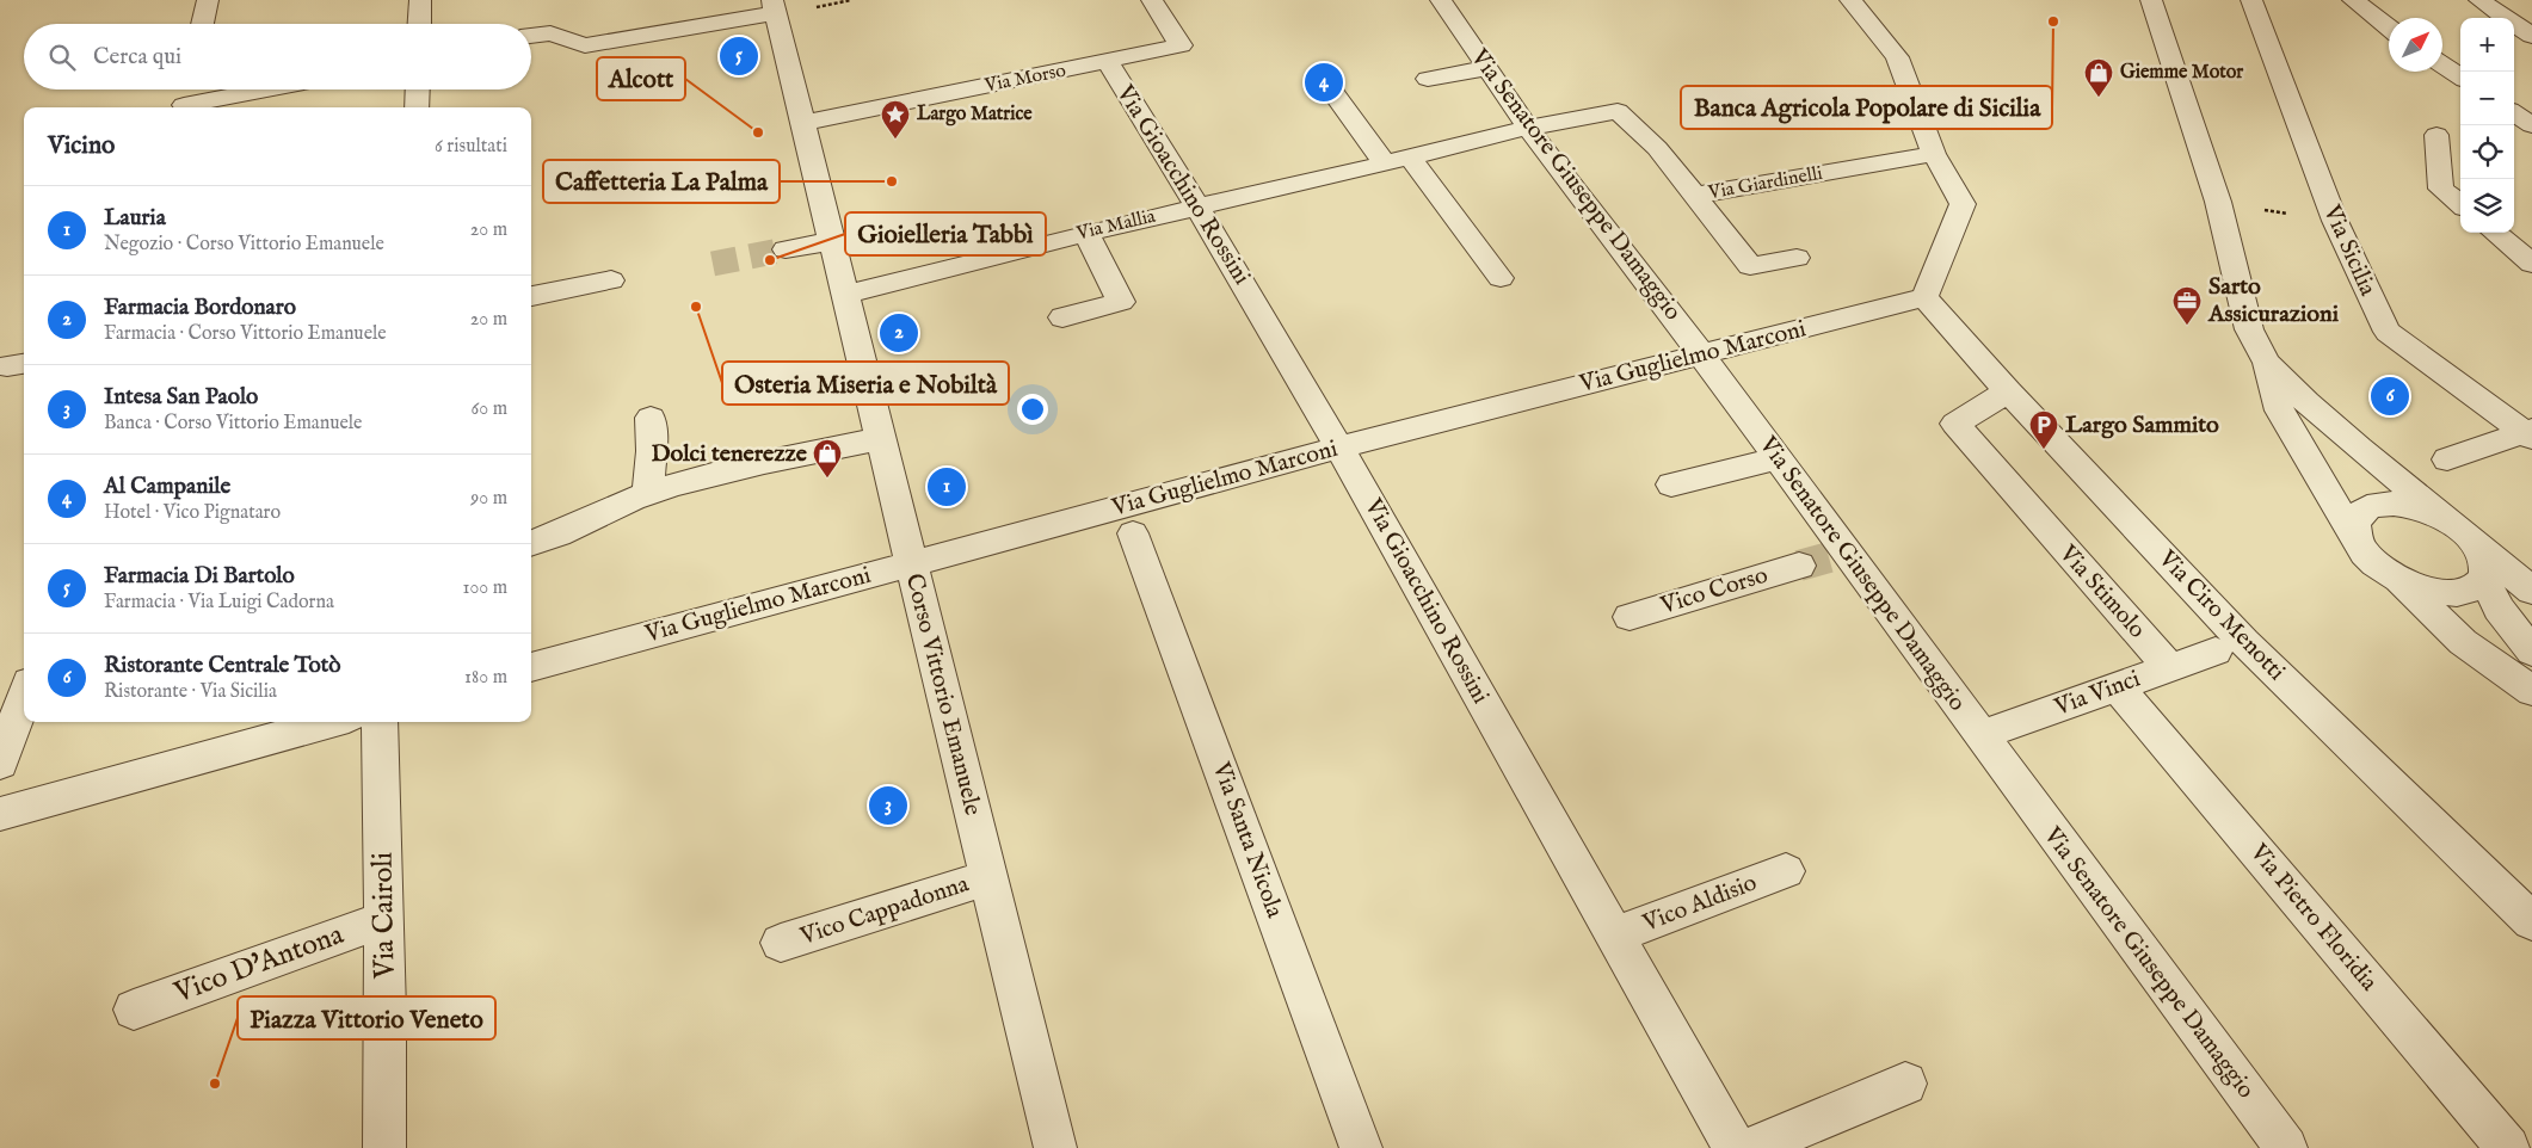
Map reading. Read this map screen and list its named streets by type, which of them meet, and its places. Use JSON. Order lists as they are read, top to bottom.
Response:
{
  "streets": {
    "street": [
      "Via Morso",
      "Via Giardinelli",
      "Via Gioacchino Rossini",
      "Via Senatore Giuseppe Damaggio",
      "Via Mallia",
      "Via Sicilia",
      "Via Guglielmo Marconi",
      "Vico Corso",
      "Via Stimolo",
      "Via Ciro Menotti",
      "Via Vinci",
      "Corso Vittorio Emanuele",
      "Via Santa Nicola",
      "Vico Aldisio",
      "Vico Cappadonna",
      "Via Cairoli",
      "Via Pietro Floridia",
      "Vico D'Antona"
    ]
  },
  "crossings": [
    ["Via Morso", "Via Gioacchino Rossini"],
    ["Via Morso", "Corso Vittorio Emanuele"],
    ["Via Giardinelli", "Via Senatore Giuseppe Damaggio"],
    ["Via Giardinelli", "Via Mallia"],
    ["Via Gioacchino Rossini", "Via Mallia"],
    ["Via Gioacchino Rossini", "Via Guglielmo Marconi"],
    ["Via Gioacchino Rossini", "Vico Aldisio"],
    ["Via Senatore Giuseppe Damaggio", "Via Mallia"],
    ["Via Senatore Giuseppe Damaggio", "Via Guglielmo Marconi"],
    ["Via Senatore Giuseppe Damaggio", "Via Vinci"],
    ["Via Mallia", "Corso Vittorio Emanuele"],
    ["Via Guglielmo Marconi", "Via Ciro Menotti"],
    ["Via Guglielmo Marconi", "Corso Vittorio Emanuele"],
    ["Via Stimolo", "Via Ciro Menotti"],
    ["Via Stimolo", "Via Vinci"],
    ["Via Vinci", "Via Pietro Floridia"],
    ["Corso Vittorio Emanuele", "Vico Cappadonna"],
    ["Via Cairoli", "Vico D'Antona"]
  ],
  "places": {
    "other": [
      "Banca Agricola Popolare di Sicilia",
      "Alcott",
      "Caffetteria La Palma",
      "Gioielleria Tabbì",
      "Osteria Miseria e Nobiltà",
      "Piazza Vittorio Veneto"
    ],
    "shop": ["Giemme Motor", "Dolci tenerezze"],
    "place": ["Largo Matrice"],
    "office": ["Sarto Assicurazioni"],
    "parking": ["Largo Sammito"]
  },
  "north": "top right",
  "page": {
    "map_buttons": ["+", "−"],
    "search": "Cerca qui",
    "pins": [
      "5",
      "4",
      "2",
      "6",
      "1",
      "3"
    ],
    "heading": ["Vicino", "6 risultati"],
    "list": [
      {
        "mark": "1",
        "name": "Lauria",
        "note": "Negozio · Corso Vittorio Emanuele",
        "value": "20 m"
      },
      {
        "mark": "2",
        "name": "Farmacia Bordonaro",
        "note": "Farmacia · Corso Vittorio Emanuele",
        "value": "20 m"
      },
      {
        "mark": "3",
        "name": "Intesa San Paolo",
        "note": "Banca · Corso Vittorio Emanuele",
        "value": "60 m"
      },
      {
        "mark": "4",
        "name": "Al Campanile",
        "note": "Hotel · Vico Pignataro",
        "value": "90 m"
      },
      {
        "mark": "5",
        "name": "Farmacia Di Bartolo",
        "note": "Farmacia · Via Luigi Cadorna",
        "value": "100 m"
      },
      {
        "mark": "6",
        "name": "Ristorante Centrale Totò",
        "note": "Ristorante · Via Sicilia",
        "value": "180 m"
      }
    ]
  }
}
